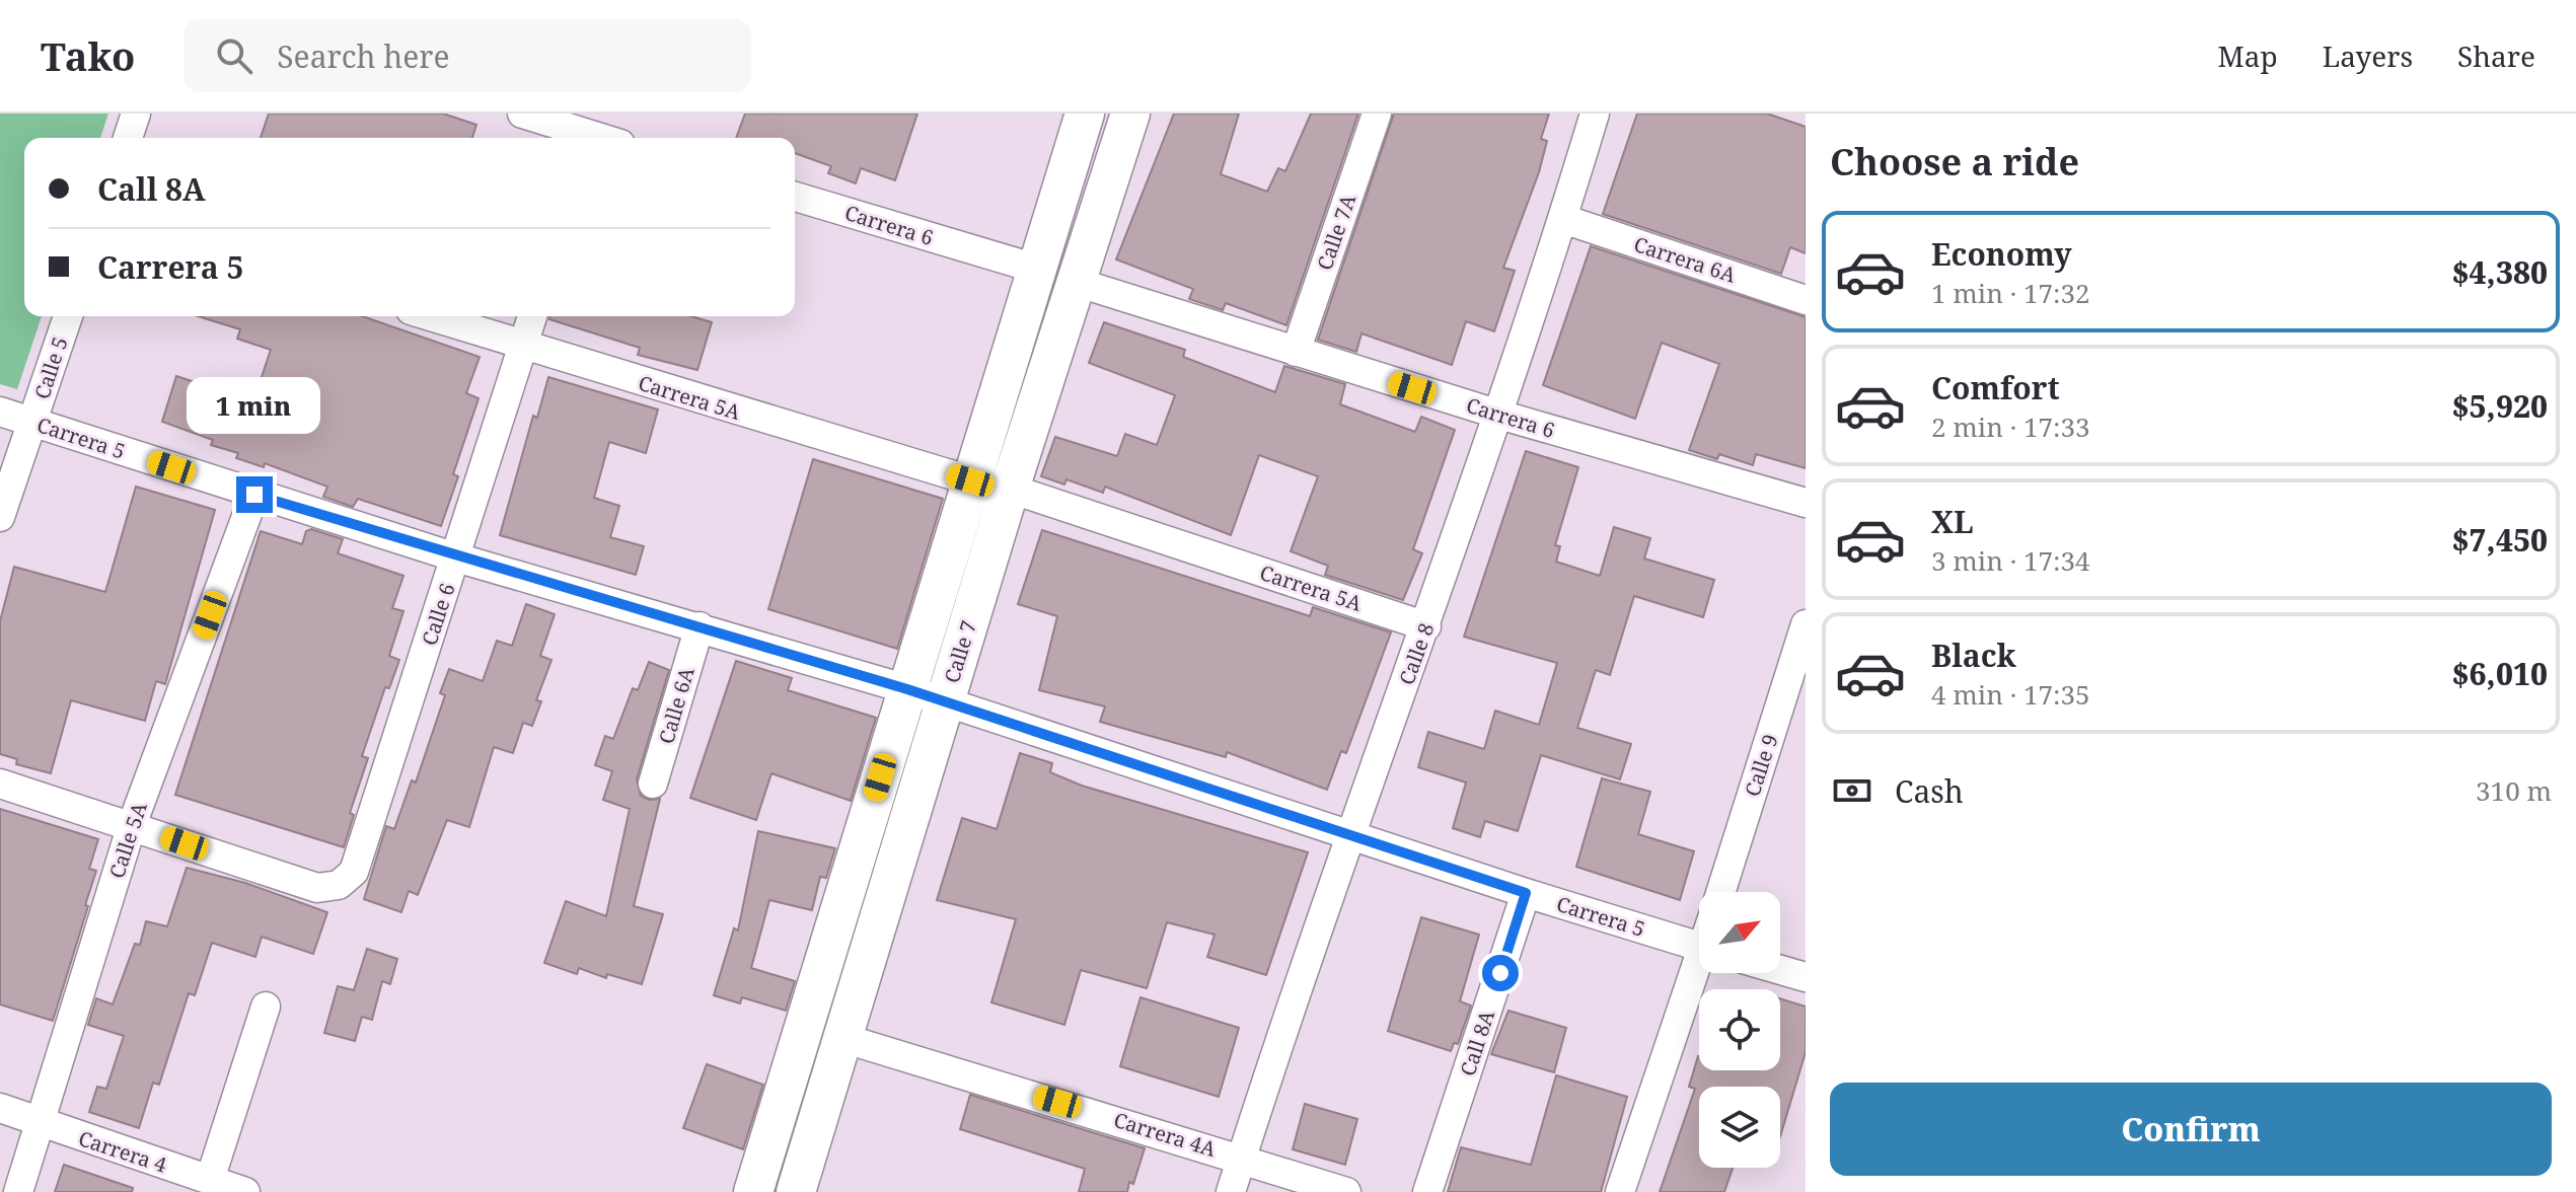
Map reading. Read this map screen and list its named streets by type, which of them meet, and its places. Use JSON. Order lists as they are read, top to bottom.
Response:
{
  "streets": {
    "main road": ["Calle 7"],
    "street": [
      "Carrera 6",
      "Calle 7A",
      "Carrera 6A",
      "Calle 5",
      "Carrera 5A",
      "Carrera 5",
      "Calle 6",
      "Calle 8",
      "Calle 6A",
      "Calle 9",
      "Calle 5A",
      "Call 8A",
      "Carrera 4A",
      "Carrera 4"
    ]
  },
  "crossings": [
    ["Carrera 6", "Calle 7A"],
    ["Carrera 6", "Calle 7"],
    ["Carrera 6", "Calle 8"],
    ["Carrera 6A", "Calle 8"],
    ["Calle 5", "Carrera 5"],
    ["Carrera 5A", "Calle 6"],
    ["Carrera 5A", "Calle 7"],
    ["Carrera 5A", "Calle 8"],
    ["Carrera 5", "Calle 6"],
    ["Carrera 5", "Calle 7"],
    ["Carrera 5", "Calle 8"],
    ["Carrera 5", "Calle 6A"],
    ["Carrera 5", "Calle 5A"],
    ["Carrera 5", "Call 8A"],
    ["Calle 6", "Calle 5A"],
    ["Calle 7", "Carrera 4A"],
    ["Calle 8", "Carrera 4A"],
    ["Calle 5A", "Carrera 4"]
  ],
  "north": "top right",
  "page": {
    "header": "Tako",
    "search": "Search here",
    "nav": ["Map", "Layers", "Share"],
    "heading": "Choose a ride",
    "banner": ["Call 8A", "Carrera 5"],
    "list": [
      {
        "name": "Economy",
        "note": "1 min · 17:32",
        "value": "$4,380"
      },
      {
        "name": "Comfort",
        "note": "2 min · 17:33",
        "value": "$5,920"
      },
      {
        "name": "XL",
        "note": "3 min · 17:34",
        "value": "$7,450"
      },
      {
        "name": "Black",
        "note": "4 min · 17:35",
        "value": "$6,010"
      }
    ],
    "bubble": "1 min",
    "pay": ["Cash", "310 m"],
    "buttons": "Confirm"
  }
}
